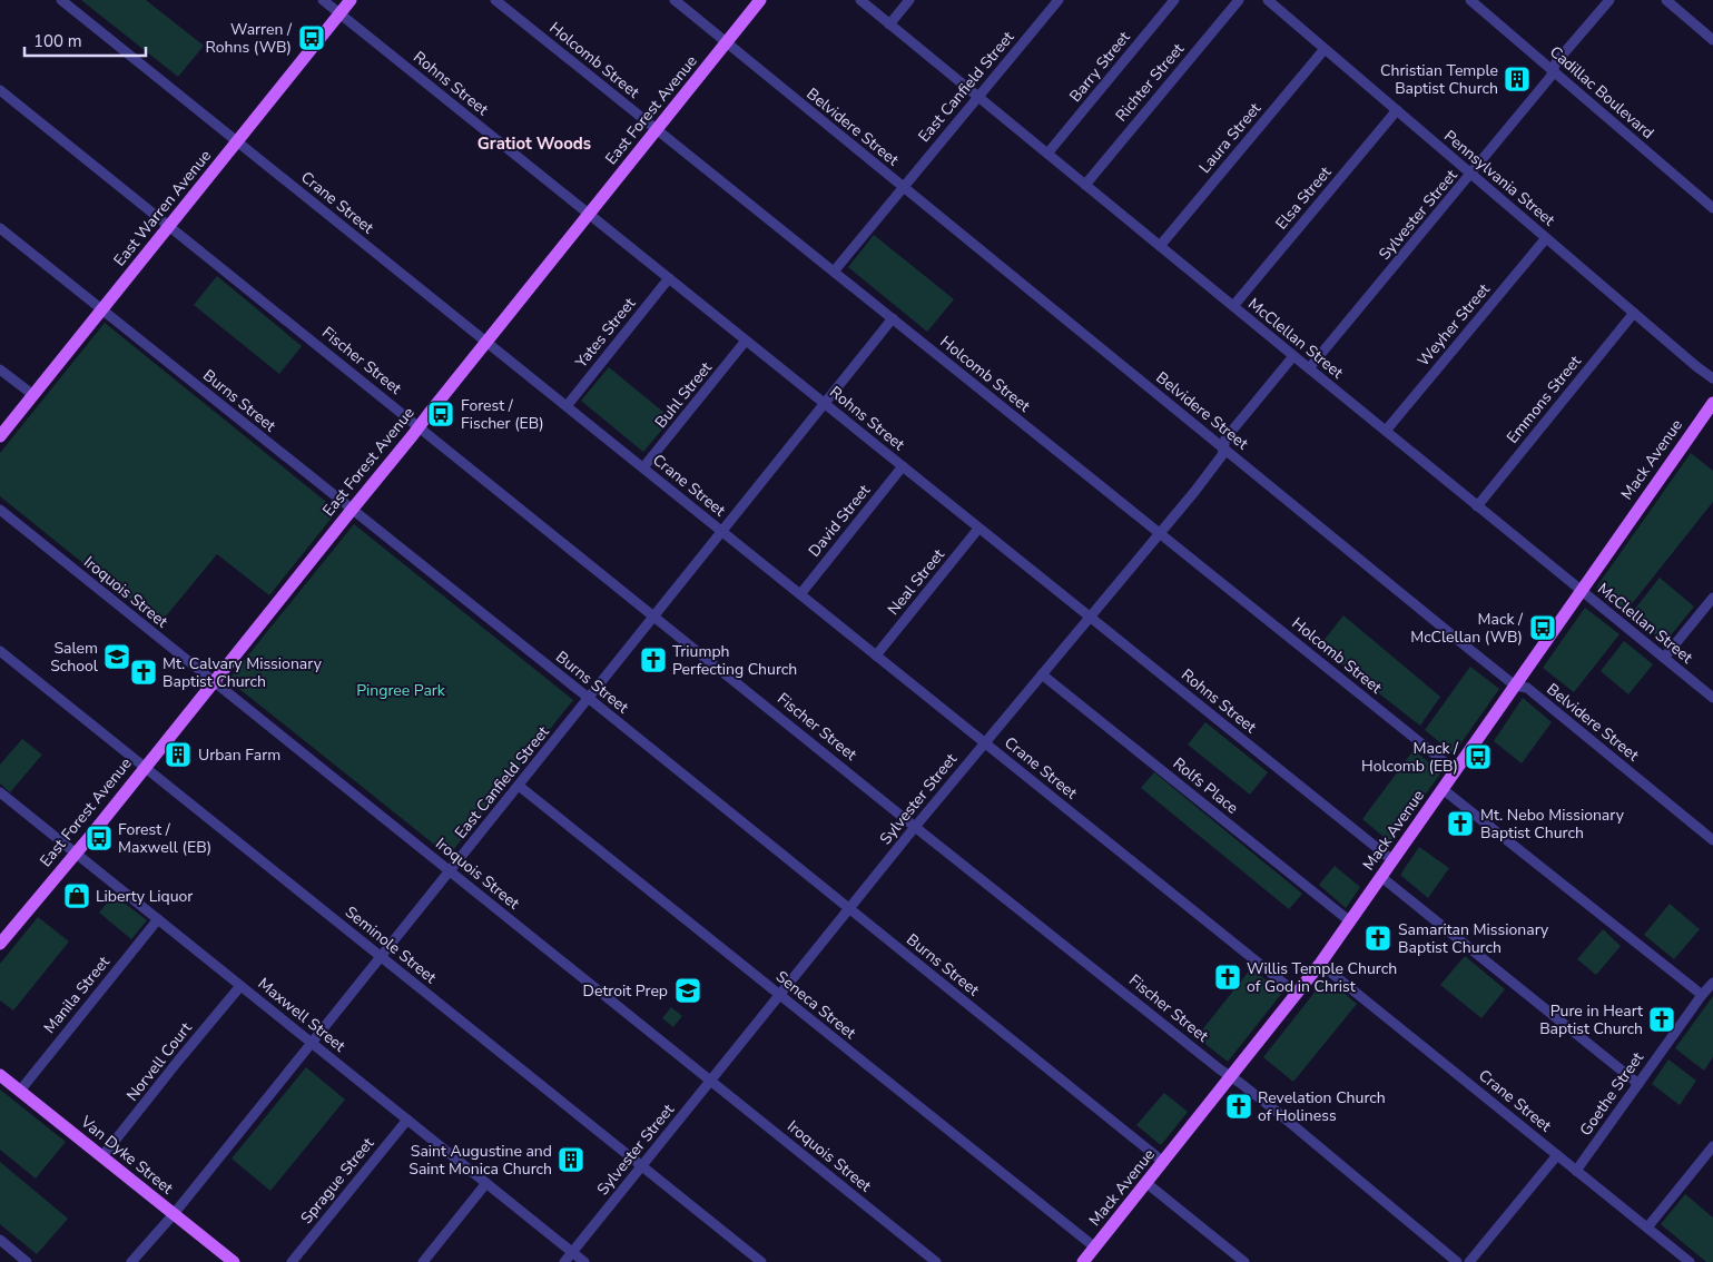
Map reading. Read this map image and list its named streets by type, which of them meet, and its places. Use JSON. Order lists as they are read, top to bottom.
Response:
{
  "streets": {
    "main road": [
      "East Forest Avenue",
      "East Warren Avenue",
      "Mack Avenue",
      "Van Dyke Street"
    ],
    "street": [
      "Holcomb Street",
      "Barry Street",
      "Richter Street",
      "Rohns Street",
      "East Canfield Street",
      "Cadillac Boulevard",
      "Belvidere Street",
      "Laura Street",
      "Pennsylvania Street",
      "Elsa Street",
      "Crane Street",
      "Sylvester Street",
      "Weyher Street",
      "Yates Street",
      "McClellan Street",
      "Fischer Street",
      "Buhl Street",
      "Emmons Street",
      "Burns Street",
      "David Street",
      "Neal Street",
      "Iroquois Street",
      "Rolfs Place",
      "Seminole Street",
      "Manila Street",
      "Seneca Street",
      "Maxwell Street",
      "Norvell Court",
      "Goethe Street",
      "Sprague Street"
    ]
  },
  "crossings": [
    ["Holcomb Street", "East Canfield Street"],
    ["Holcomb Street", "East Forest Avenue"],
    ["Holcomb Street", "Sylvester Street"],
    ["Holcomb Street", "Mack Avenue"],
    ["Barry Street", "McClellan Street"],
    ["Richter Street", "McClellan Street"],
    ["Rohns Street", "East Canfield Street"],
    ["Rohns Street", "East Forest Avenue"],
    ["Rohns Street", "East Warren Avenue"],
    ["Rohns Street", "Sylvester Street"],
    ["Rohns Street", "Yates Street"],
    ["Rohns Street", "Buhl Street"],
    ["Rohns Street", "Mack Avenue"],
    ["Rohns Street", "David Street"],
    ["Rohns Street", "Neal Street"],
    ["East Canfield Street", "Belvidere Street"],
    ["East Canfield Street", "Crane Street"],
    ["East Canfield Street", "McClellan Street"],
    ["East Canfield Street", "Fischer Street"],
    ["East Canfield Street", "Burns Street"],
    ["East Canfield Street", "Iroquois Street"],
    ["East Canfield Street", "Seminole Street"],
    ["East Canfield Street", "Seneca Street"],
    ["East Canfield Street", "Maxwell Street"],
    ["East Canfield Street", "Van Dyke Street"],
    ["Cadillac Boulevard", "Sylvester Street"],
    ["East Forest Avenue", "Belvidere Street"],
    ["East Forest Avenue", "Crane Street"],
    ["East Forest Avenue", "Fischer Street"],
    ["East Forest Avenue", "Burns Street"],
    ["East Forest Avenue", "Iroquois Street"],
    ["East Forest Avenue", "Seminole Street"],
    ["East Forest Avenue", "Maxwell Street"],
    ["Belvidere Street", "Sylvester Street"],
    ["Belvidere Street", "Mack Avenue"],
    ["Laura Street", "Pennsylvania Street"],
    ["Laura Street", "McClellan Street"],
    ["Pennsylvania Street", "Elsa Street"],
    ["Pennsylvania Street", "Sylvester Street"],
    ["Pennsylvania Street", "Weyher Street"],
    ["Pennsylvania Street", "Emmons Street"],
    ["Elsa Street", "McClellan Street"],
    ["Crane Street", "East Warren Avenue"],
    ["Crane Street", "Sylvester Street"],
    ["Crane Street", "Yates Street"],
    ["Crane Street", "Buhl Street"],
    ["Crane Street", "Mack Avenue"],
    ["Crane Street", "David Street"],
    ["Crane Street", "Neal Street"],
    ["Crane Street", "Goethe Street"],
    ["East Warren Avenue", "Fischer Street"],
    ["East Warren Avenue", "Burns Street"],
    ["Sylvester Street", "McClellan Street"],
    ["Sylvester Street", "Fischer Street"],
    ["Sylvester Street", "Burns Street"],
    ["Sylvester Street", "Iroquois Street"],
    ["Sylvester Street", "Rolfs Place"],
    ["Sylvester Street", "Seminole Street"],
    ["Sylvester Street", "Seneca Street"],
    ["Sylvester Street", "Maxwell Street"],
    ["Weyher Street", "McClellan Street"],
    ["McClellan Street", "Emmons Street"],
    ["McClellan Street", "Mack Avenue"],
    ["Fischer Street", "Mack Avenue"],
    ["Burns Street", "Mack Avenue"],
    ["Mack Avenue", "Rolfs Place"],
    ["Mack Avenue", "Seneca Street"],
    ["Manila Street", "Maxwell Street"],
    ["Manila Street", "Van Dyke Street"],
    ["Maxwell Street", "Norvell Court"],
    ["Maxwell Street", "Sprague Street"],
    ["Norvell Court", "Van Dyke Street"]
  ],
  "districts": ["Gratiot Woods"],
  "parks": ["Pingree Park"],
  "places": {
    "bus stop": [
      "Warren / Rohns (WB)",
      "Forest / Fischer (EB)",
      "Mack / McClellan (WB)",
      "Mack / Holcomb (EB)",
      "Forest / Maxwell (EB)"
    ],
    "building": ["Christian Temple Baptist Church", "Urban Farm", "Saint Augustine and Saint Monica Church"],
    "school or university": ["Salem School", "Detroit Prep"],
    "church": [
      "Triumph Perfecting Church",
      "Mt. Calvary Missionary Baptist Church",
      "Mt. Nebo Missionary Baptist Church",
      "Samaritan Missionary Baptist Church",
      "Willis Temple Church of God in Christ",
      "Pure in Heart Baptist Church",
      "Revelation Church of Holiness"
    ],
    "shop": ["Liberty Liquor"]
  },
  "scale_bar": "100 m"
}
